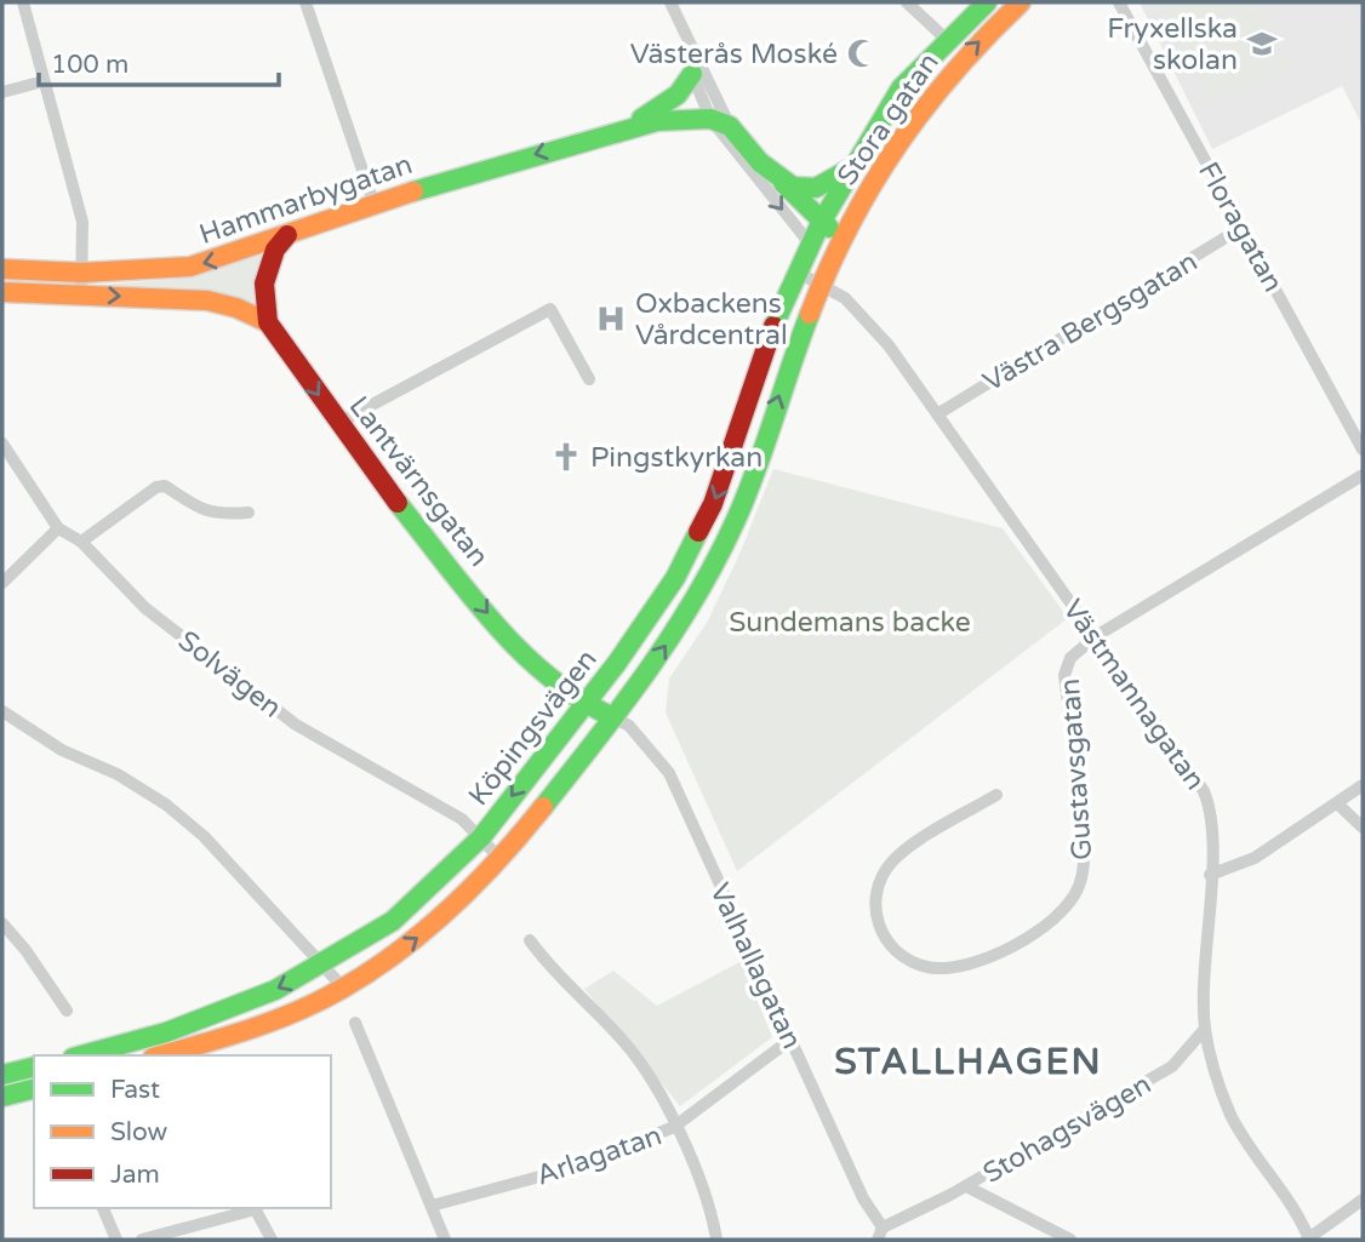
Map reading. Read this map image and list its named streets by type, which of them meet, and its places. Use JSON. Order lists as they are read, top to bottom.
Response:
{
  "streets": {
    "main road": [
      "Stora gatan",
      "Hammarbygatan",
      "Lantvärnsgatan",
      "Köpingsvägen"
    ],
    "street": [
      "Floragatan",
      "Västra Bergsgatan",
      "Solvägen",
      "Västmannagatan",
      "Gustavsgatan",
      "Valhallagatan",
      "Stohagsvägen",
      "Arlagatan"
    ]
  },
  "crossings": [
    ["Stora gatan", "Köpingsvägen"],
    ["Floragatan", "Västra Bergsgatan"],
    ["Västra Bergsgatan", "Västmannagatan"],
    ["Lantvärnsgatan", "Köpingsvägen"],
    ["Lantvärnsgatan", "Valhallagatan"],
    ["Solvägen", "Köpingsvägen"],
    ["Västmannagatan", "Köpingsvägen"],
    ["Västmannagatan", "Gustavsgatan"],
    ["Västmannagatan", "Stohagsvägen"],
    ["Köpingsvägen", "Valhallagatan"],
    ["Valhallagatan", "Stohagsvägen"],
    ["Valhallagatan", "Arlagatan"]
  ],
  "one_way": ["Lantvärnsgatan"],
  "districts": ["STALLHAGEN"],
  "parks": ["Sundemans backe"],
  "places": {
    "school or university": ["Fryxellska skolan"],
    "mosque": ["Västerås Moské"],
    "hospital": ["Oxbackens Vårdcentral"],
    "church": ["Pingstkyrkan"]
  },
  "legend": ["Fast", "Slow", "Jam"],
  "scale_bar": "100 m"
}
